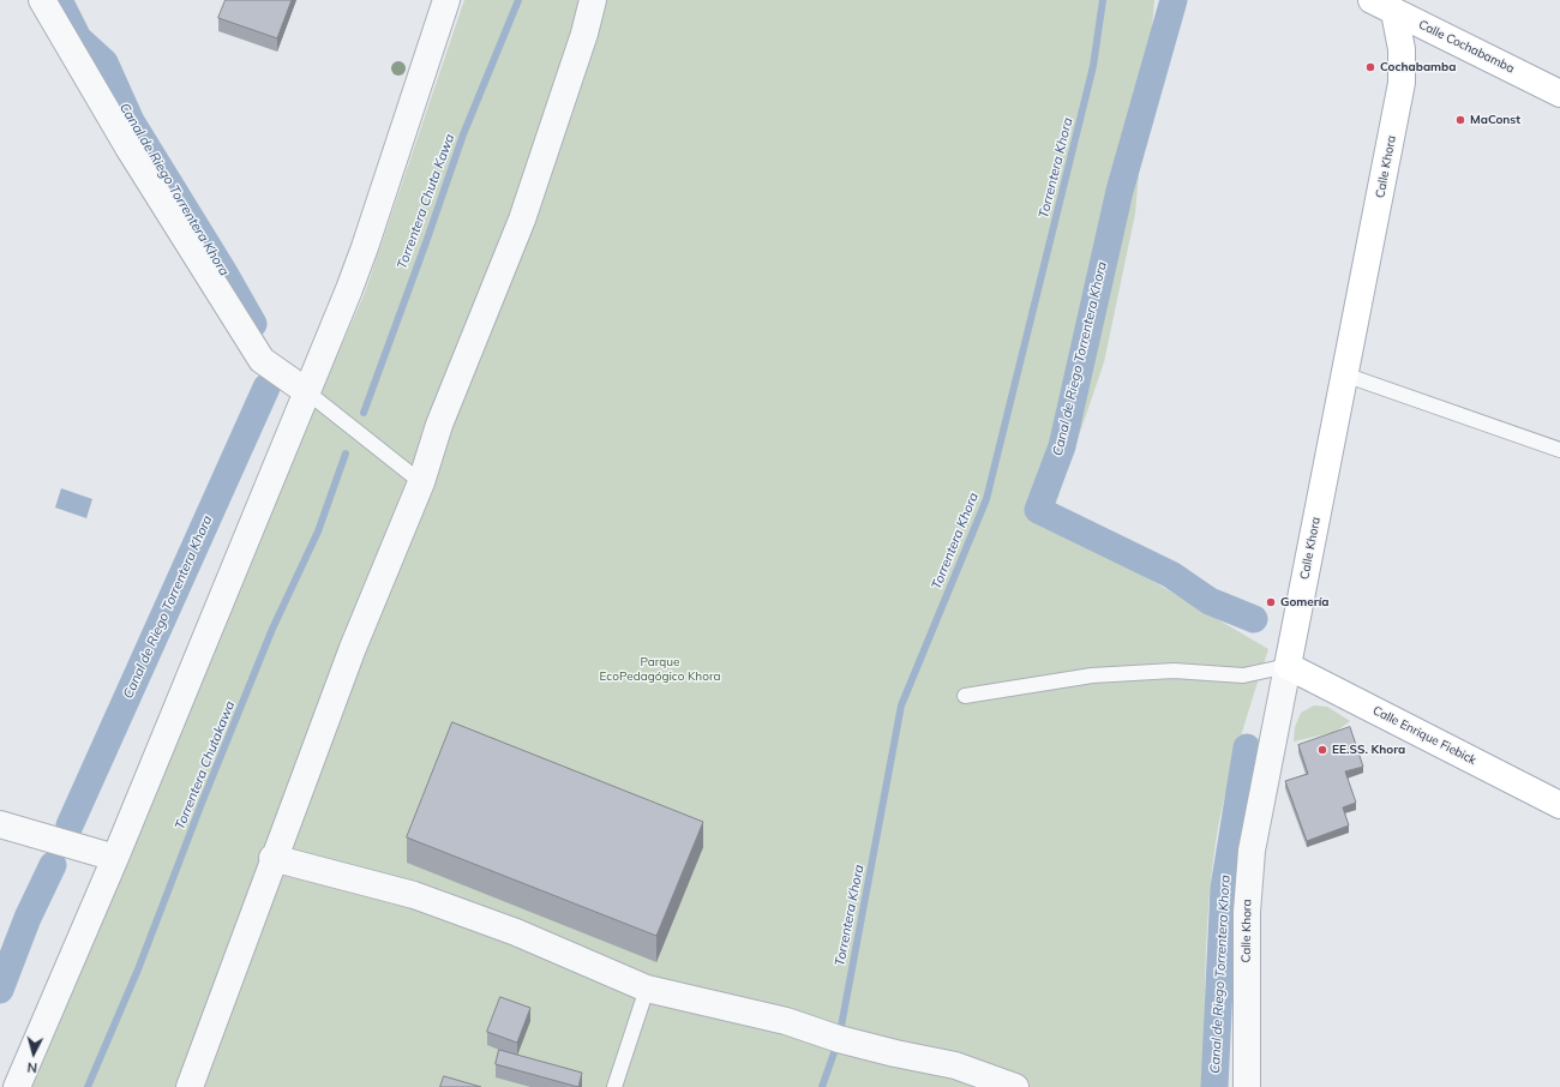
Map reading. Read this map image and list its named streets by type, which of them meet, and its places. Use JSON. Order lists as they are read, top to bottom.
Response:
{
  "streets": {
    "main road": ["Calle Cochabamba", "Calle Khora", "Calle Enrique Fiebick"]
  },
  "crossings": [
    ["Calle Cochabamba", "Calle Khora"],
    ["Calle Khora", "Calle Enrique Fiebick"]
  ],
  "water": [
    "Torrentera Khora",
    "Canal de Riego Torrentera Khora",
    "Torrentera Chuta Kawa",
    "Torrentera Chutakawa"
  ],
  "parks": ["Parque EcoPedagógico Khora"],
  "places": [
    "Cochabamba",
    "MaConst",
    "Gomería",
    "EE.SS. Khora"
  ],
  "north": "bottom"
}
